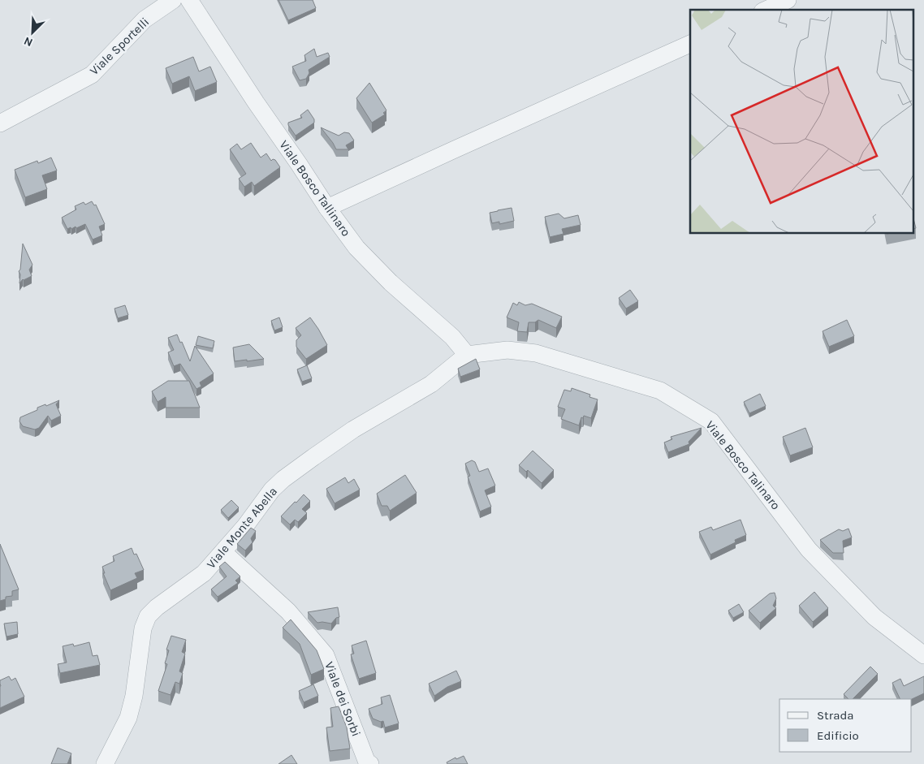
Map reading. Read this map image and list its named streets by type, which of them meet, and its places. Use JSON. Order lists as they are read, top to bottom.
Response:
{
  "streets": {
    "street": [
      "Viale Sportelli",
      "Viale Bosco Tallinaro",
      "Viale Bosco Talinaro",
      "Viale Monte Abella",
      "Viale dei Sorbi"
    ]
  },
  "crossings": [
    ["Viale Bosco Tallinaro", "Viale Bosco Talinaro"],
    ["Viale Bosco Tallinaro", "Viale Monte Abella"],
    ["Viale Bosco Talinaro", "Viale Monte Abella"],
    ["Viale Monte Abella", "Viale dei Sorbi"]
  ],
  "legend": ["Strada", "Edificio"],
  "north": "bottom left"
}
